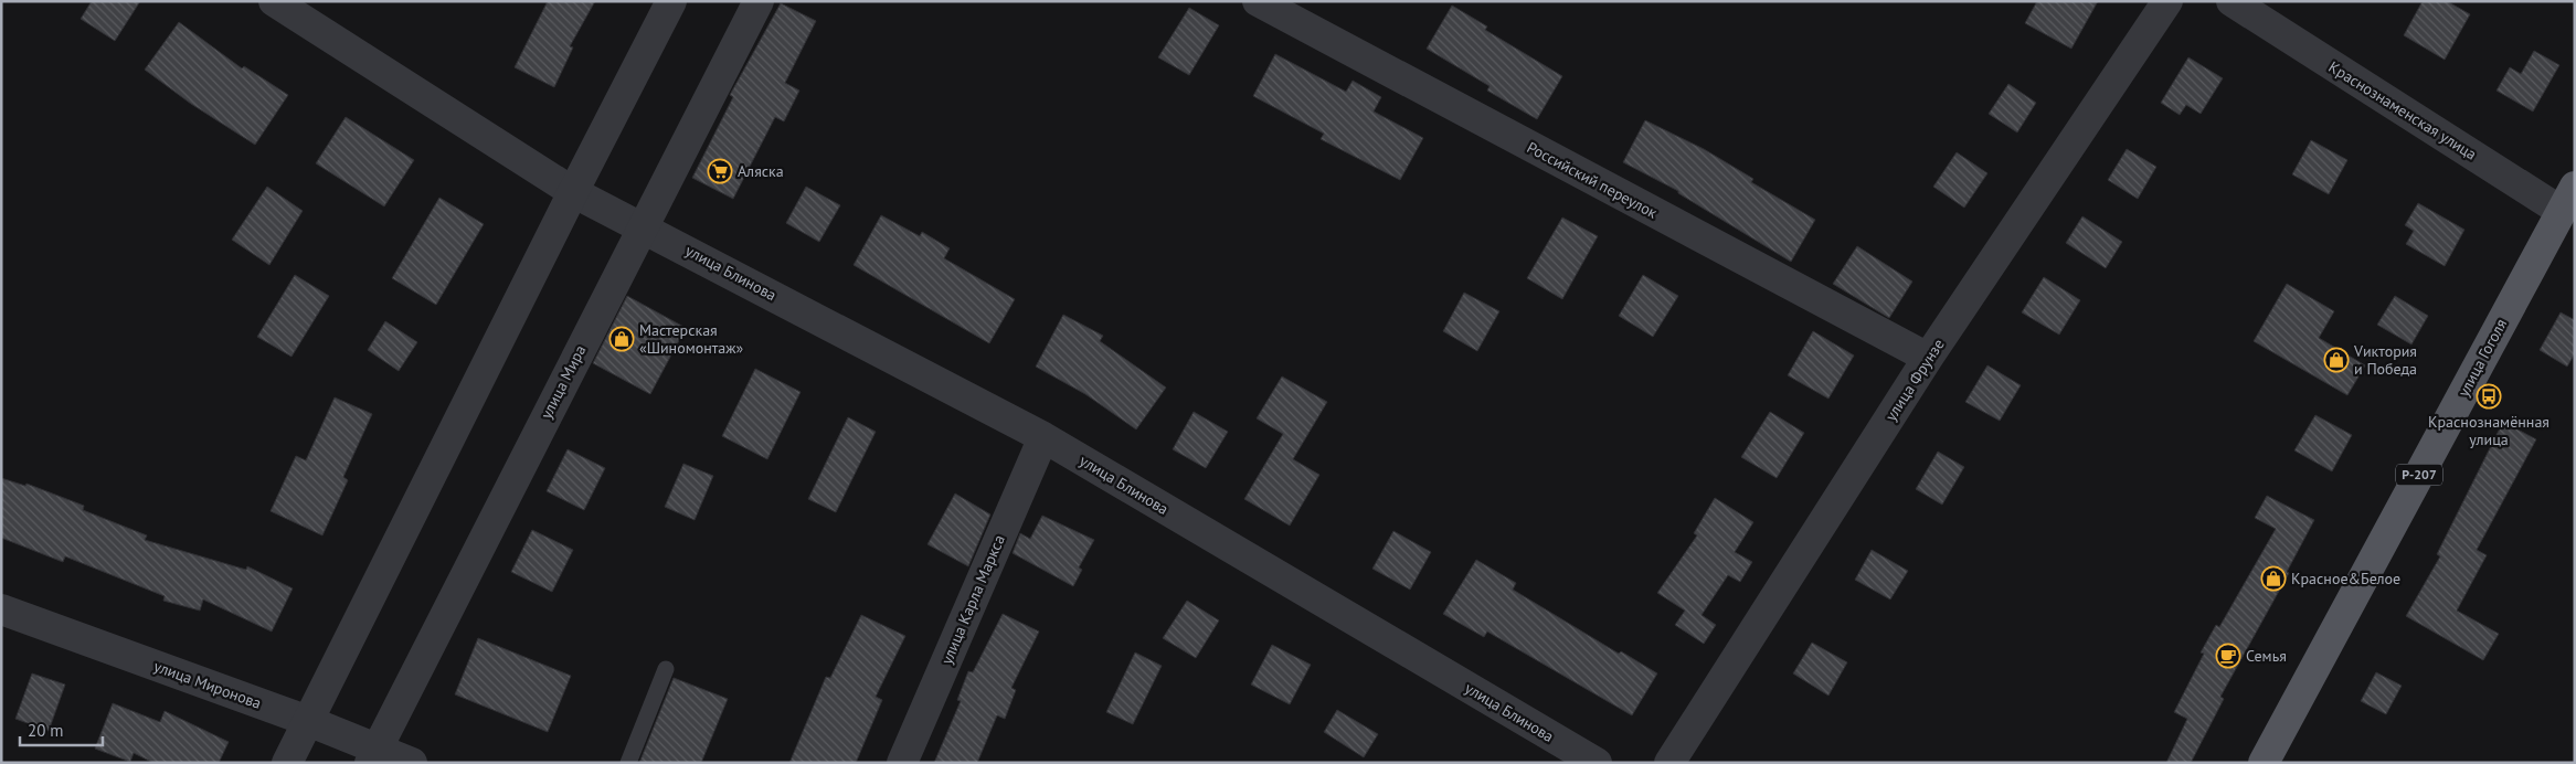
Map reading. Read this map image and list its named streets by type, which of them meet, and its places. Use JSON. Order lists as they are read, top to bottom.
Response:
{
  "streets": {
    "main road": ["улица Гоголя", "Р-207"],
    "street": [
      "Краснознаменская улица",
      "Российский переулок",
      "улица Блинова",
      "улица Фрунзе",
      "улица Мира",
      "улица Карла Маркса",
      "улица Миронова"
    ]
  },
  "crossings": [
    ["Краснознаменская улица", "улица Гоголя"],
    ["Российский переулок", "улица Фрунзе"],
    ["улица Блинова", "улица Мира"],
    ["улица Блинова", "улица Карла Маркса"],
    ["улица Мира", "улица Миронова"]
  ],
  "places": {
    "supermarket": ["Аляска"],
    "shop": ["Мастерская «Шиномонтаж»", "Vиктория и Победа", "Красное&Белое"],
    "bus stop": ["Краснознамённая улица"],
    "cafe": ["Семья"]
  },
  "scale_bar": "20 m"
}
